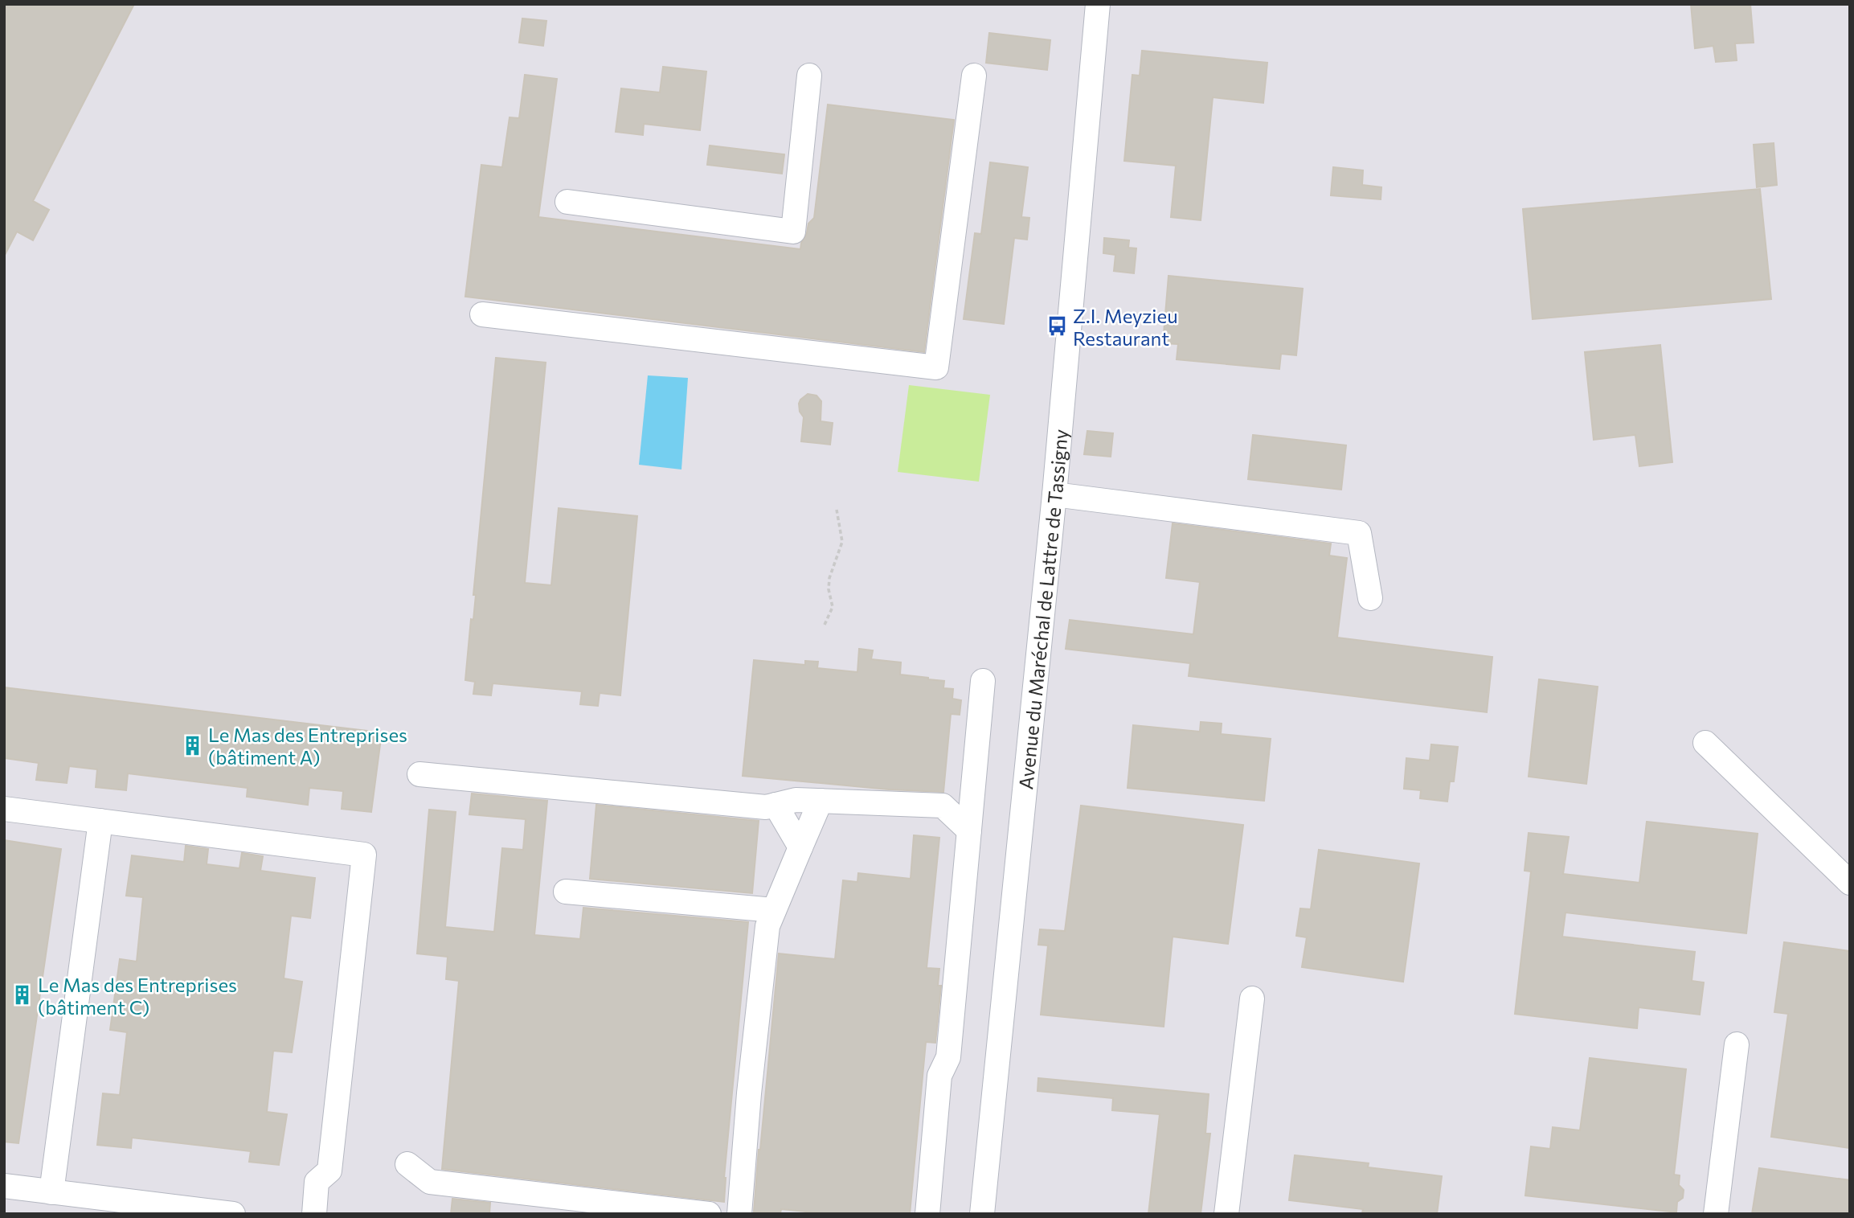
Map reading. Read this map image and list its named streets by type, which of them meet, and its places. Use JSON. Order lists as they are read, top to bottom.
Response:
{
  "streets": {
    "street": ["Avenue du Maréchal de Lattre de Tassigny"]
  },
  "places": {
    "bus stop": ["Z.I. Meyzieu Restaurant"],
    "building": ["Le Mas des Entreprises (bâtiment A)", "Le Mas des Entreprises (bâtiment C)"]
  }
}
